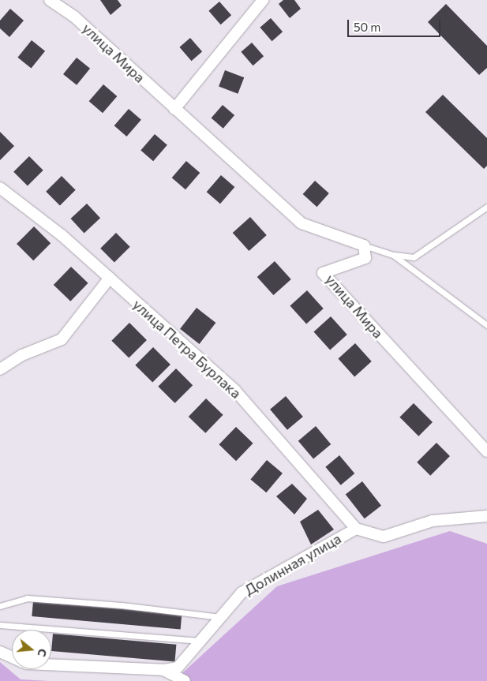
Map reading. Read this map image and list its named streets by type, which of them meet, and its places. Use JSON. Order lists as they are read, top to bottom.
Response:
{
  "streets": {
    "street": ["улица Мира", "улица Петра Бурлака", "Долинная улица"]
  },
  "crossings": [
    ["улица Петра Бурлака", "Долинная улица"]
  ],
  "scale_bar": "50 m",
  "north": "right"
}
